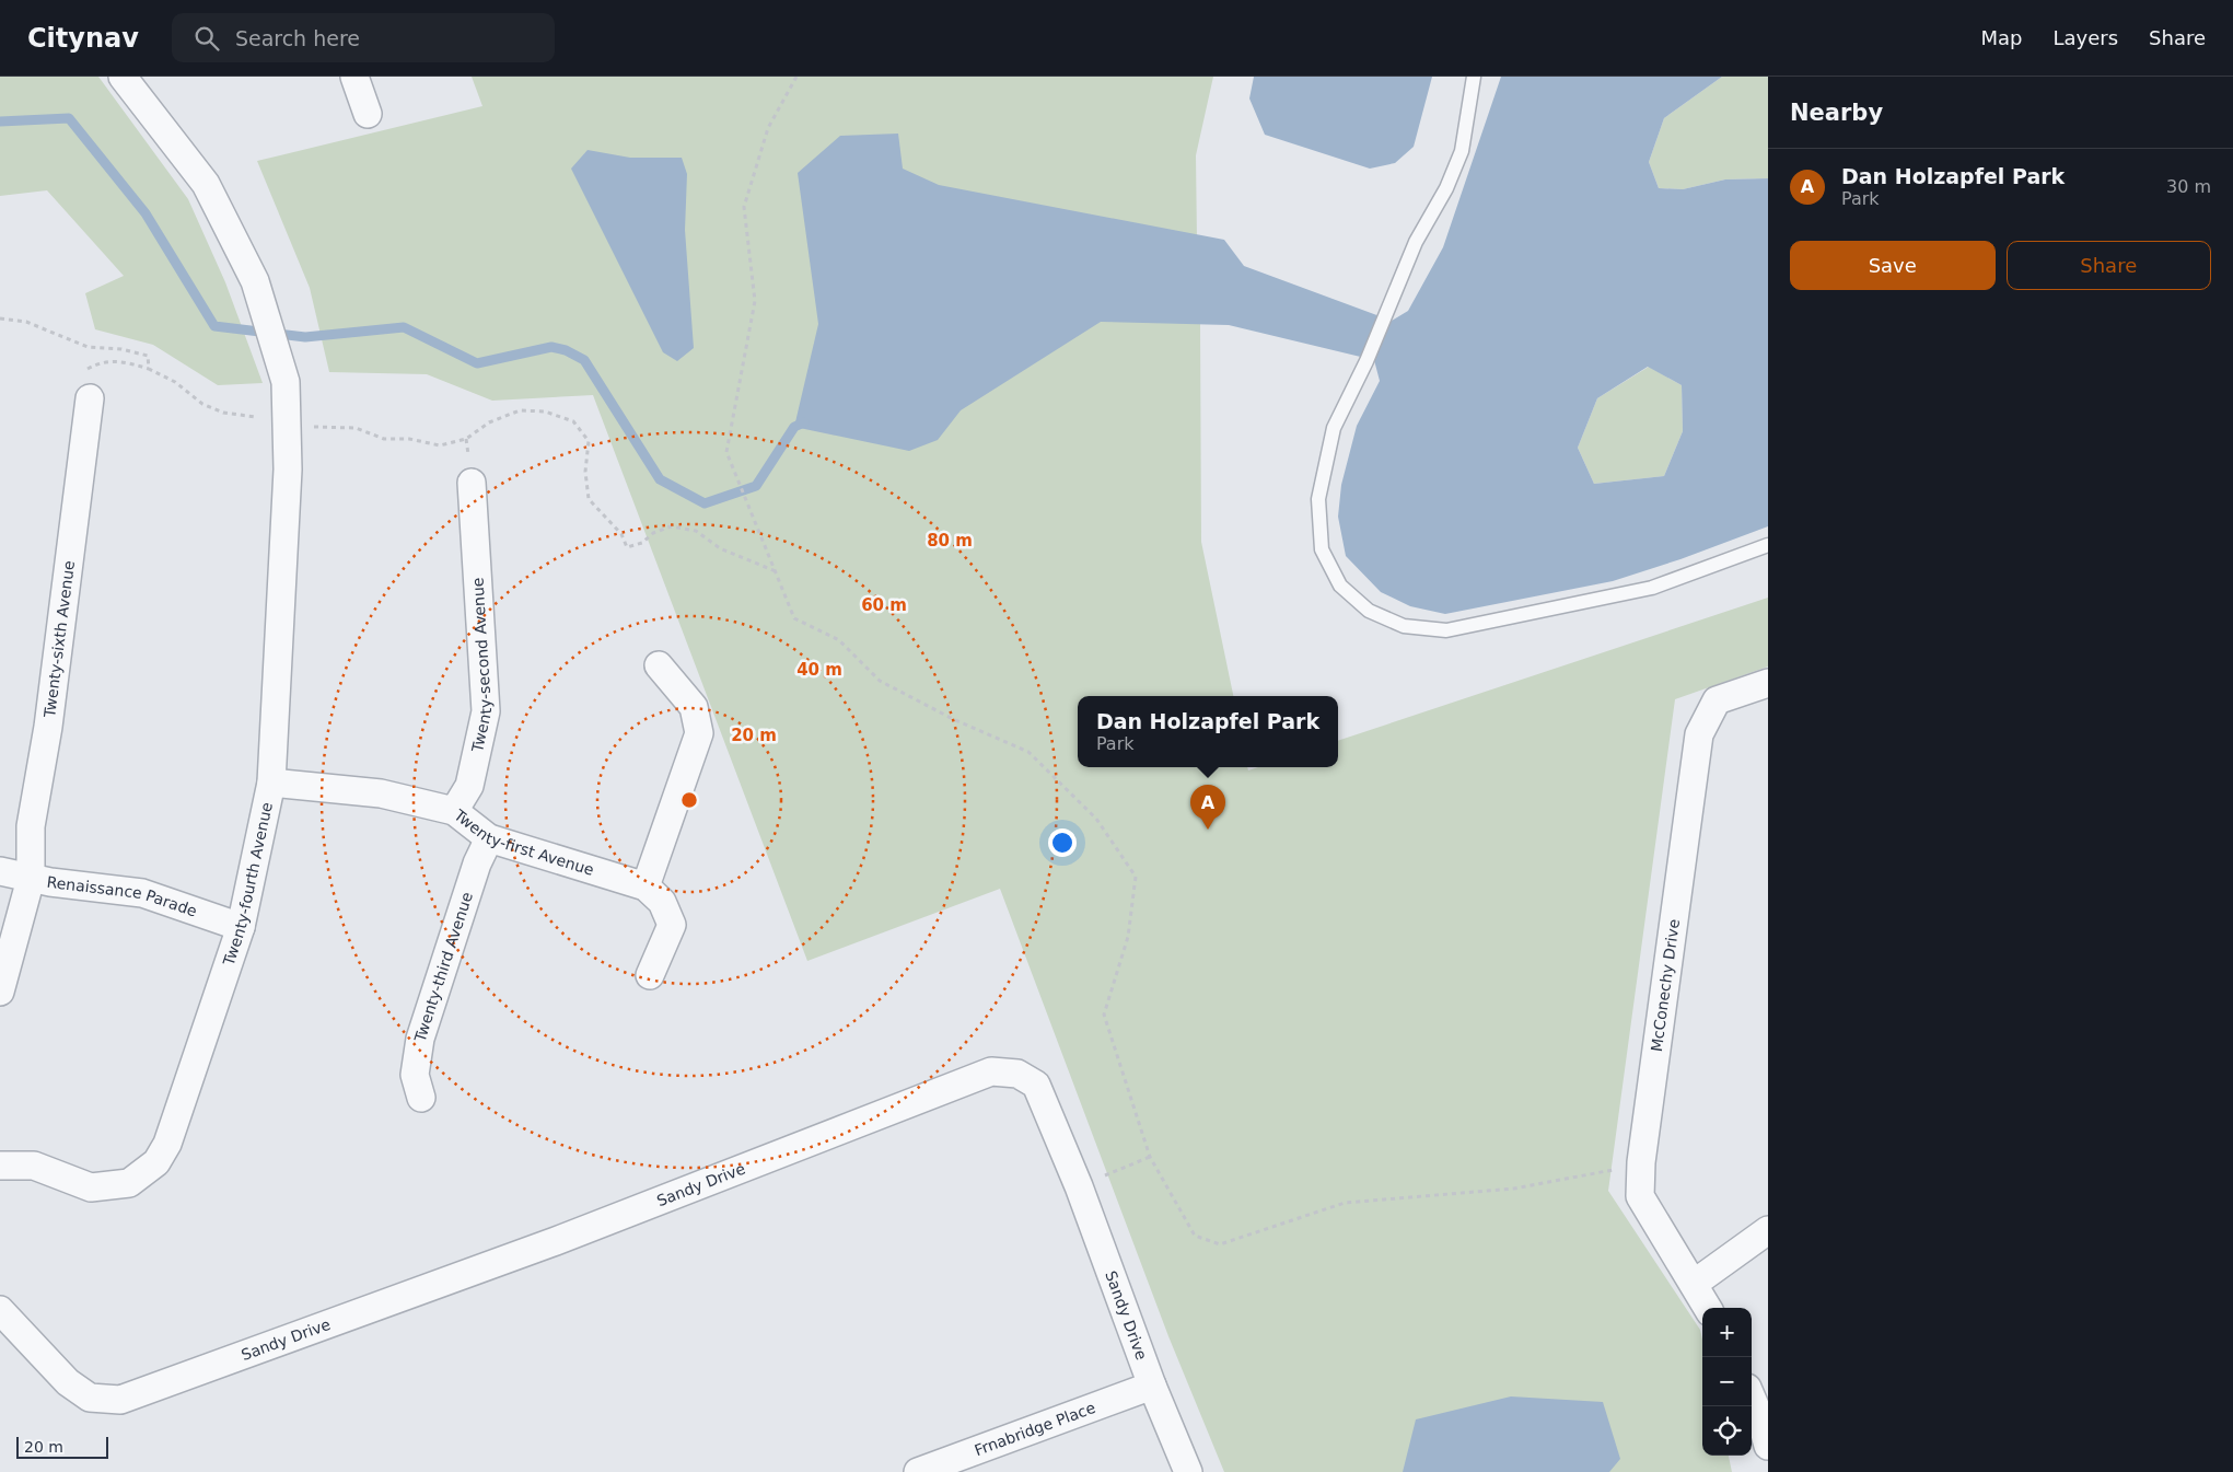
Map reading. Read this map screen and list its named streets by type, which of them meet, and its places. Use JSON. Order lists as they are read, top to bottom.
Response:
{
  "streets": {
    "street": [
      "Twenty-sixth Avenue",
      "Twenty-second Avenue",
      "Twenty-first Avenue",
      "Twenty-fourth Avenue",
      "Renaissance Parade",
      "Twenty-third Avenue",
      "McConechy Drive",
      "Sandy Drive",
      "Frnabridge Place"
    ]
  },
  "crossings": [
    ["Twenty-sixth Avenue", "Renaissance Parade"],
    ["Twenty-second Avenue", "Twenty-first Avenue"],
    ["Twenty-first Avenue", "Twenty-fourth Avenue"],
    ["Twenty-first Avenue", "Twenty-third Avenue"],
    ["Twenty-fourth Avenue", "Renaissance Parade"],
    ["Sandy Drive", "Frnabridge Place"]
  ],
  "scale_bar": "20 m",
  "page": {
    "header": "Citynav",
    "search": "Search here",
    "nav": ["Map", "Layers", "Share"],
    "heading": "Nearby",
    "list": [
      {
        "mark": "A",
        "name": "Dan Holzapfel Park",
        "note": "Park",
        "value": "30 m"
      }
    ],
    "buttons": ["Save", "Share"],
    "popup": ["Dan Holzapfel Park", "Park"],
    "pins": "A",
    "map_buttons": ["+", "−"],
    "scale": "20 m"
  },
  "rings": [
    "80 m",
    "60 m",
    "40 m",
    "20 m"
  ]
}
